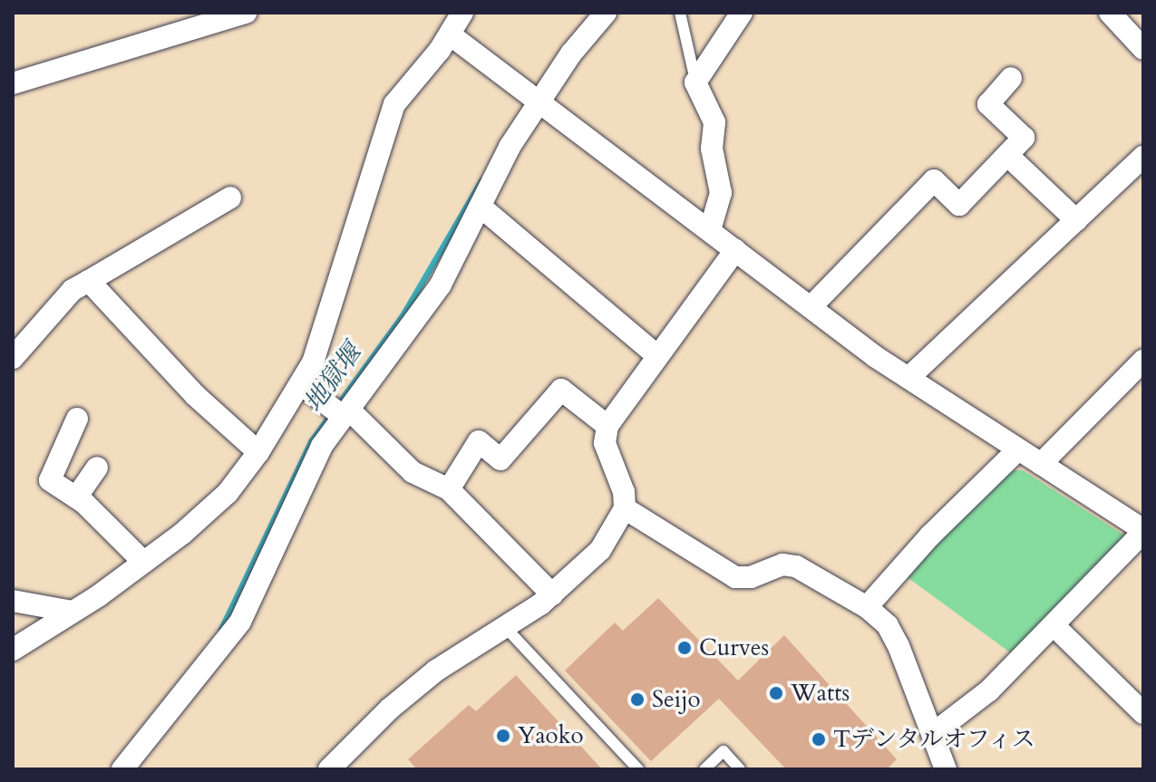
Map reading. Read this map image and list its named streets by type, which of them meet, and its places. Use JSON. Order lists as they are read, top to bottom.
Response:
{
  "water": ["地獄堰"],
  "places": [
    "Curves",
    "Watts",
    "Seijo",
    "Yaoko",
    "Tデンタルオフィス"
  ]
}
